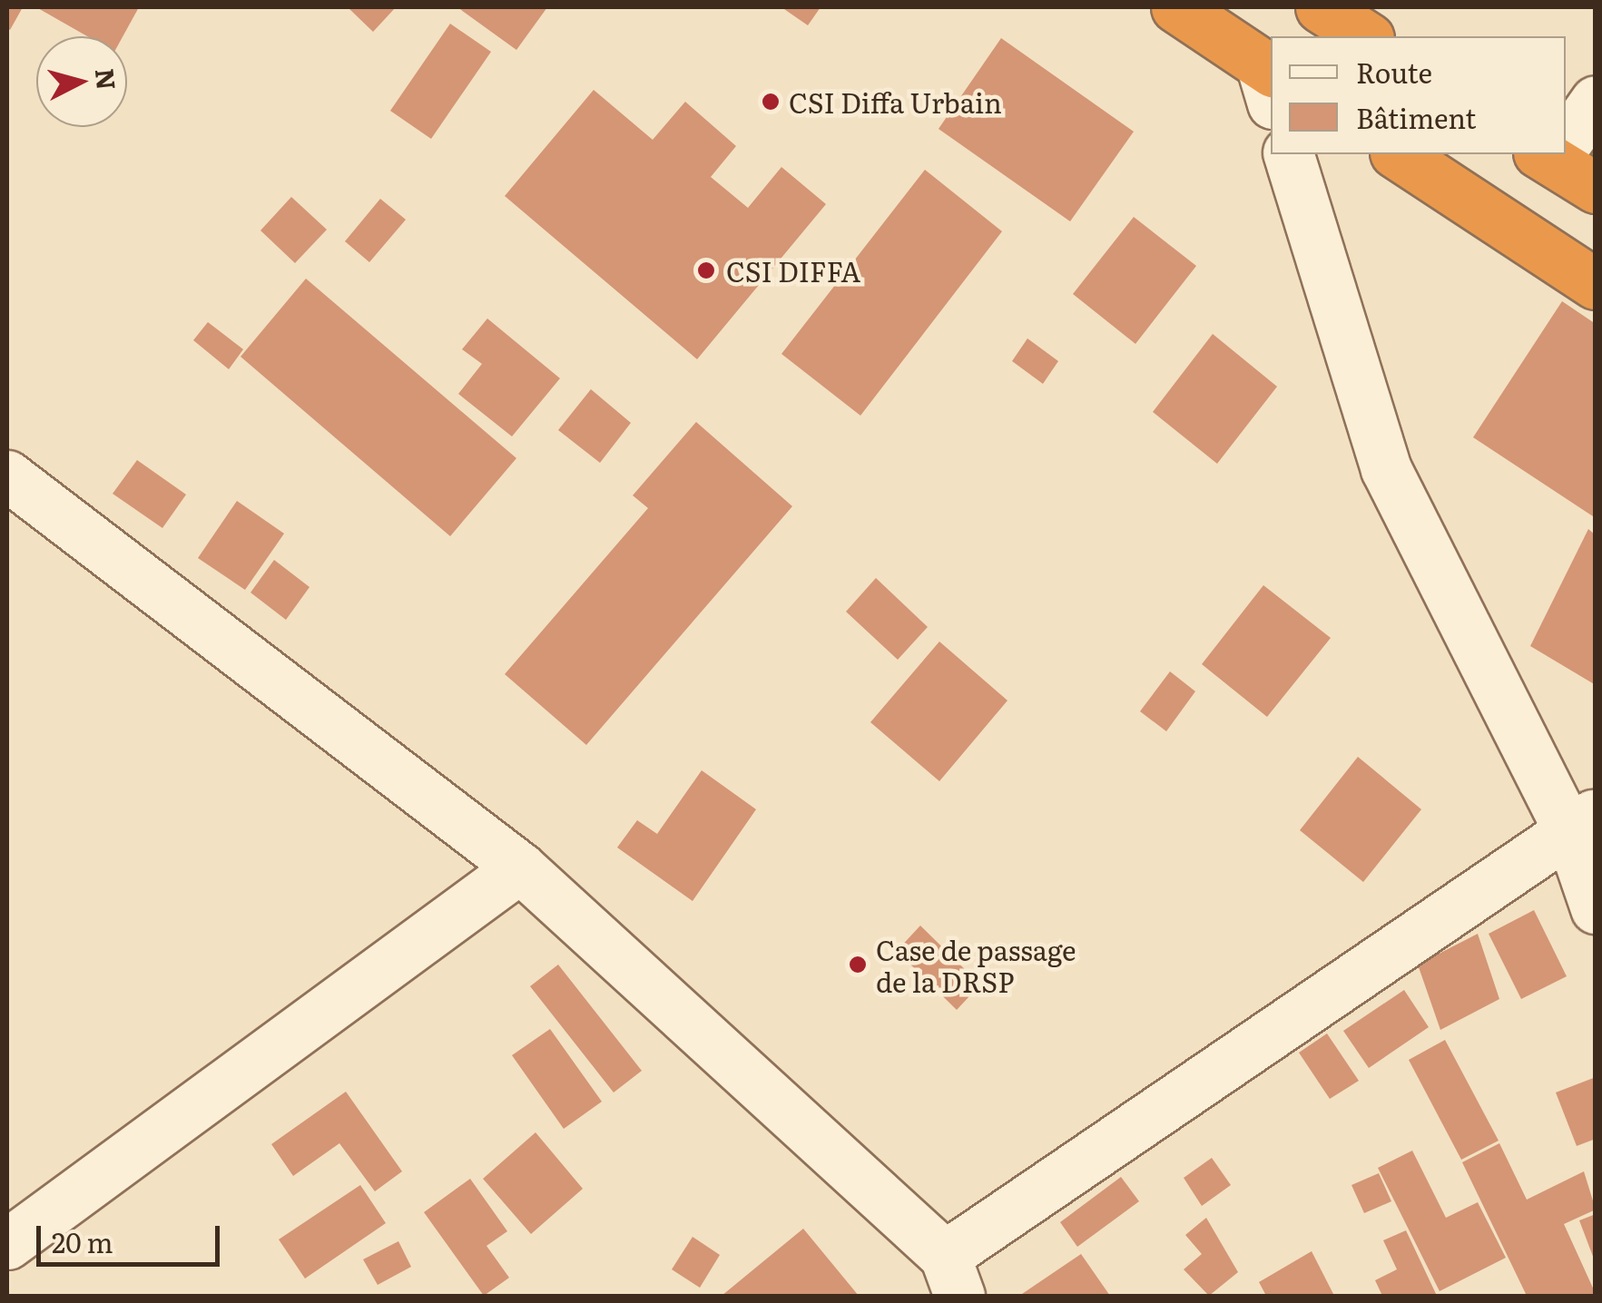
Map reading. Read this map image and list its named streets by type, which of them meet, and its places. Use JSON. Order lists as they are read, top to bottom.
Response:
{
  "places": ["CSI Diffa Urbain", "CSI DIFFA", "Case de passage de la DRSP"],
  "legend": ["Route", "Bâtiment"],
  "scale_bar": "20 m",
  "north": "right"
}
